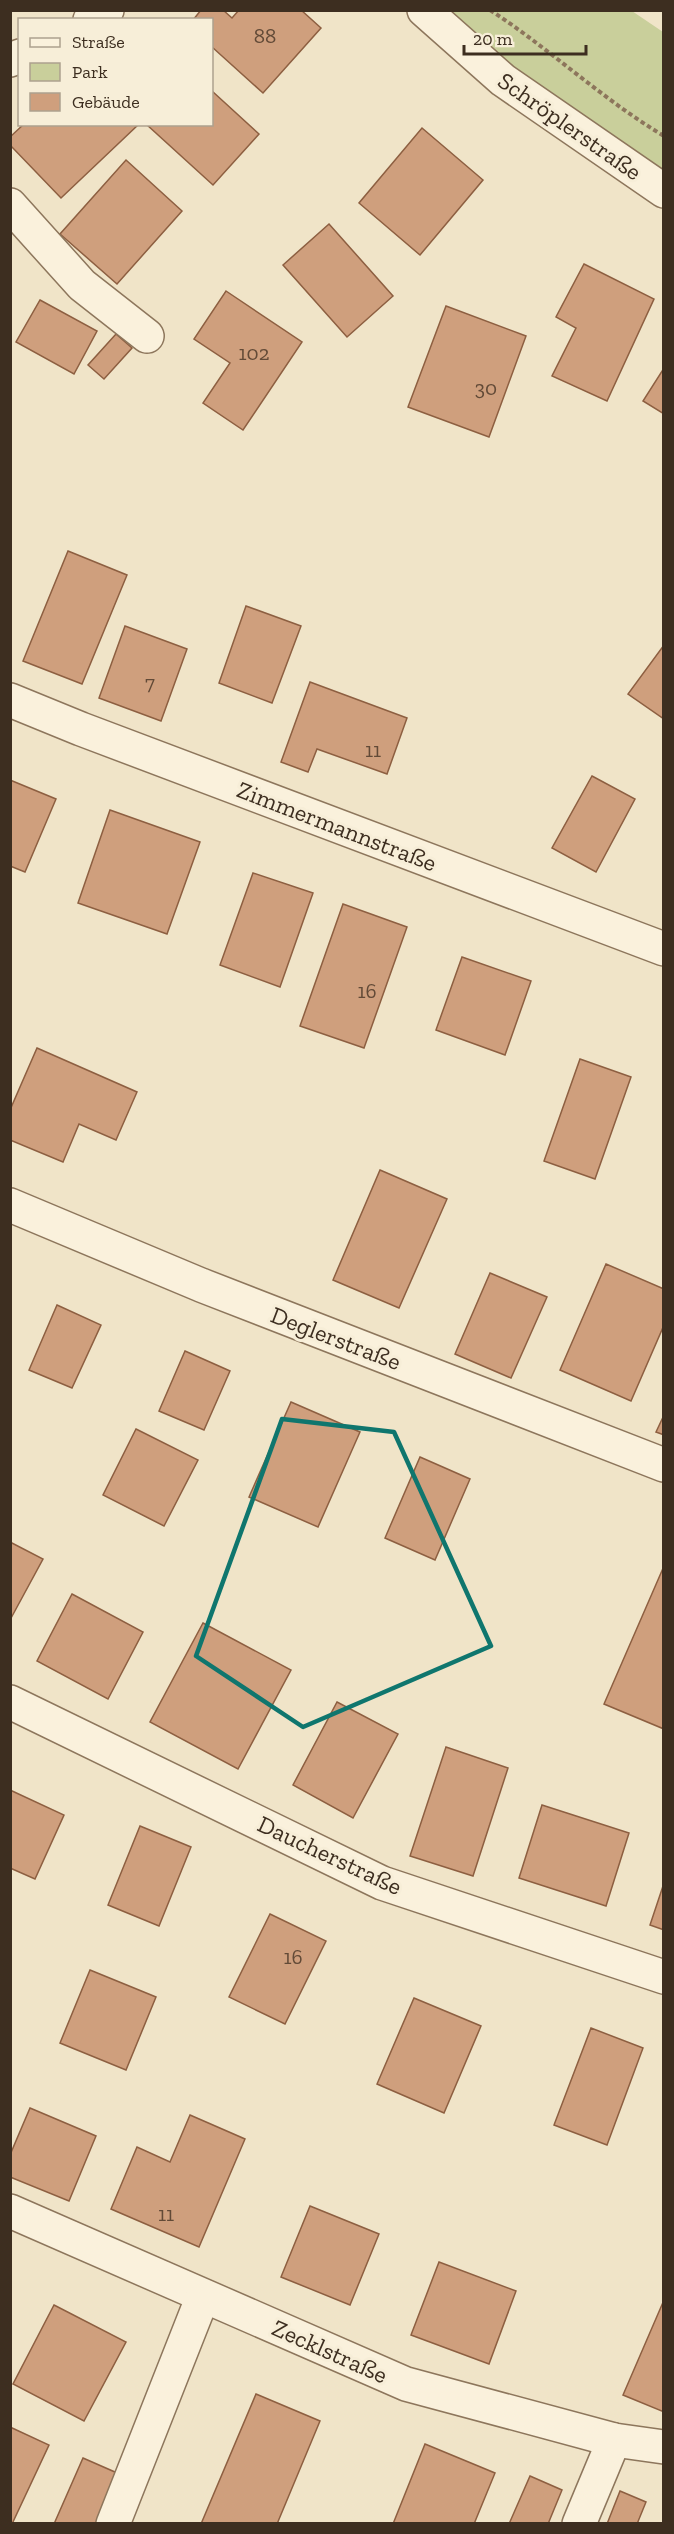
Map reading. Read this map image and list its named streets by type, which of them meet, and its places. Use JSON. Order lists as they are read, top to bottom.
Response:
{
  "streets": {
    "street": [
      "Schröplerstraße",
      "Zimmermannstraße",
      "Deglerstraße",
      "Daucherstraße",
      "Zecklstraße"
    ]
  },
  "house_numbers": [
    "88",
    "102",
    "30",
    "7",
    "11",
    "16",
    "16",
    "11"
  ],
  "legend": ["Straße", "Park", "Gebäude"],
  "scale_bar": "20 m"
}
